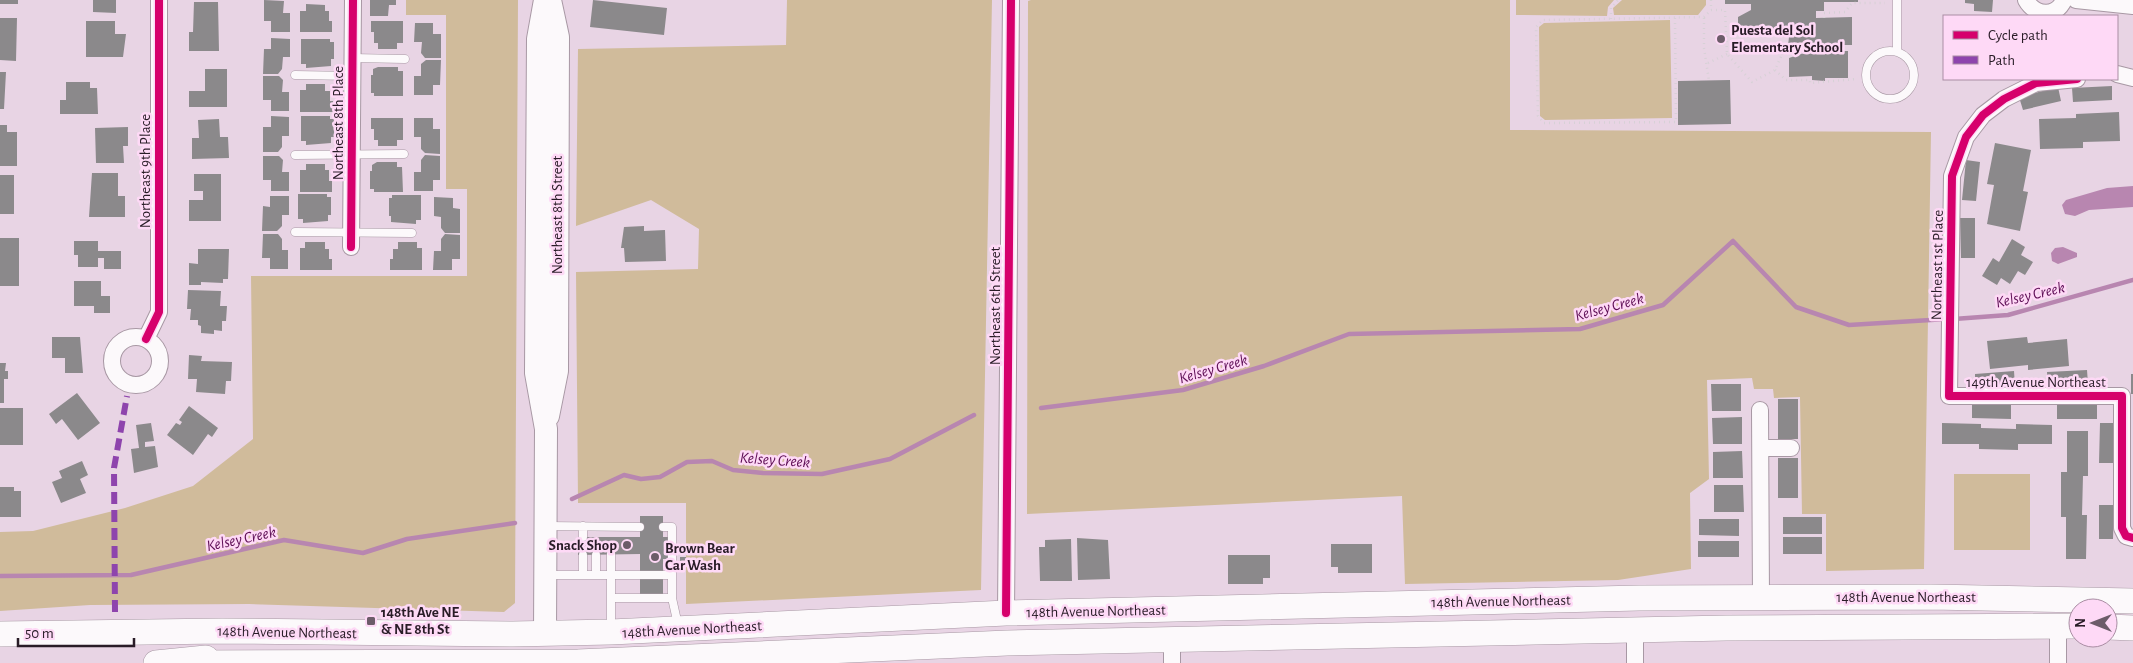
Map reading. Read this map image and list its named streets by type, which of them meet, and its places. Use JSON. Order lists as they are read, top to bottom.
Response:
{
  "streets": {
    "main road": ["Northeast 8th Street", "148th Avenue Northeast"],
    "street": [
      "Northeast 8th Place",
      "Northeast 9th Place",
      "Northeast 1st Place",
      "Northeast 6th Street",
      "149th Avenue Northeast"
    ]
  },
  "crossings": [
    ["Northeast 8th Street", "148th Avenue Northeast"],
    ["Northeast 1st Place", "149th Avenue Northeast"],
    ["Northeast 6th Street", "148th Avenue Northeast"]
  ],
  "water": ["Kelsey Creek"],
  "places": {
    "other": ["Puesta del Sol Elementary School", "Snack Shop", "Brown Bear Car Wash"],
    "transit": ["148th Ave NE & NE 8th St"]
  },
  "legend": ["Cycle path", "Path"],
  "scale_bar": "50 m",
  "north": "left"
}
